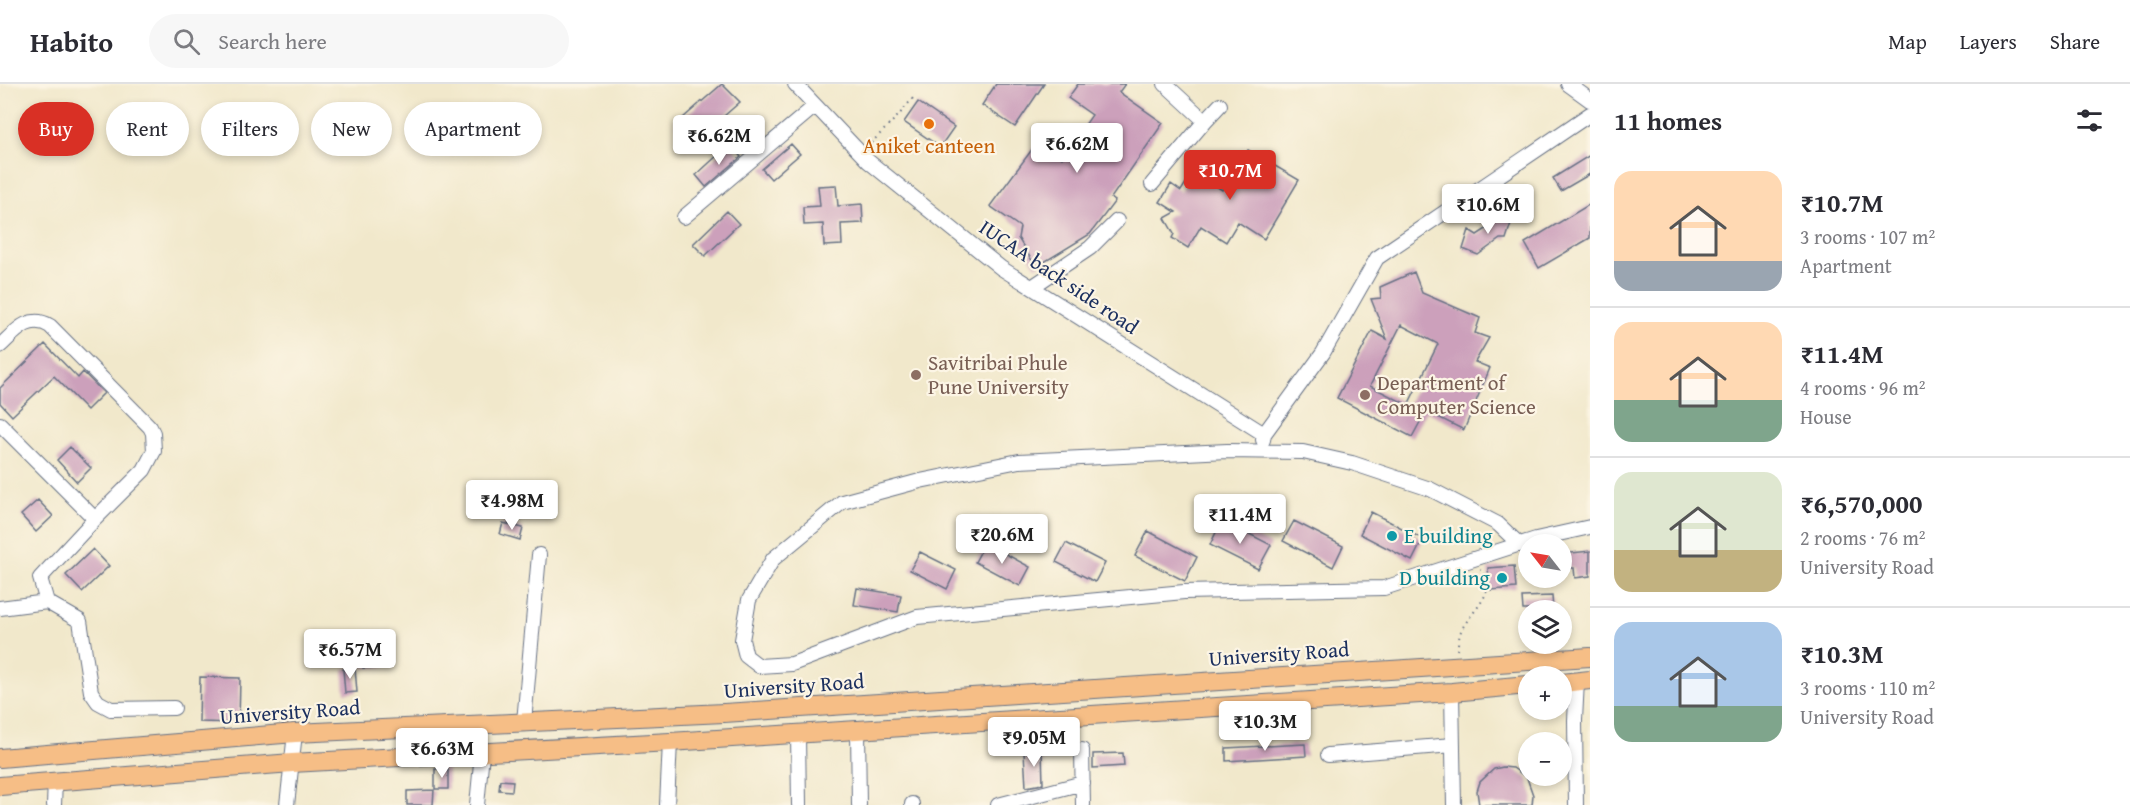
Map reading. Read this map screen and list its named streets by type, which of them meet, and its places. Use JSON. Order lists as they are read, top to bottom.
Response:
{
  "streets": {
    "main road": ["University Road"],
    "street": ["IUCAA back side road"]
  },
  "places": [
    "Aniket canteen",
    "Savitribai Phule Pune University",
    "Department of Computer Science",
    "E building",
    "D building"
  ],
  "north": "top left",
  "page": {
    "header": "Habito",
    "search": "Search here",
    "nav": ["Map", "Layers", "Share"],
    "heading": "11 homes",
    "chip": [
      "Buy",
      "Rent",
      "Filters",
      "New",
      "Apartment"
    ],
    "price": [
      "₹6.62M",
      "₹6.62M",
      "₹10.7M",
      "₹10.6M",
      "₹4.98M",
      "₹11.4M",
      "₹20.6M",
      "₹6.57M",
      "₹10.3M",
      "₹9.05M",
      "₹6.63M"
    ],
    "list": [
      {
        "name": "₹10.7M",
        "note": "3 rooms · 107 m² · Apartment"
      },
      {
        "name": "₹11.4M",
        "note": "4 rooms · 96 m² · House"
      },
      {
        "name": "₹6,570,000",
        "note": "2 rooms · 76 m² · University Road"
      },
      {
        "name": "₹10.3M",
        "note": "3 rooms · 110 m² · University Road"
      }
    ],
    "map_buttons": ["+", "−"]
  }
}
